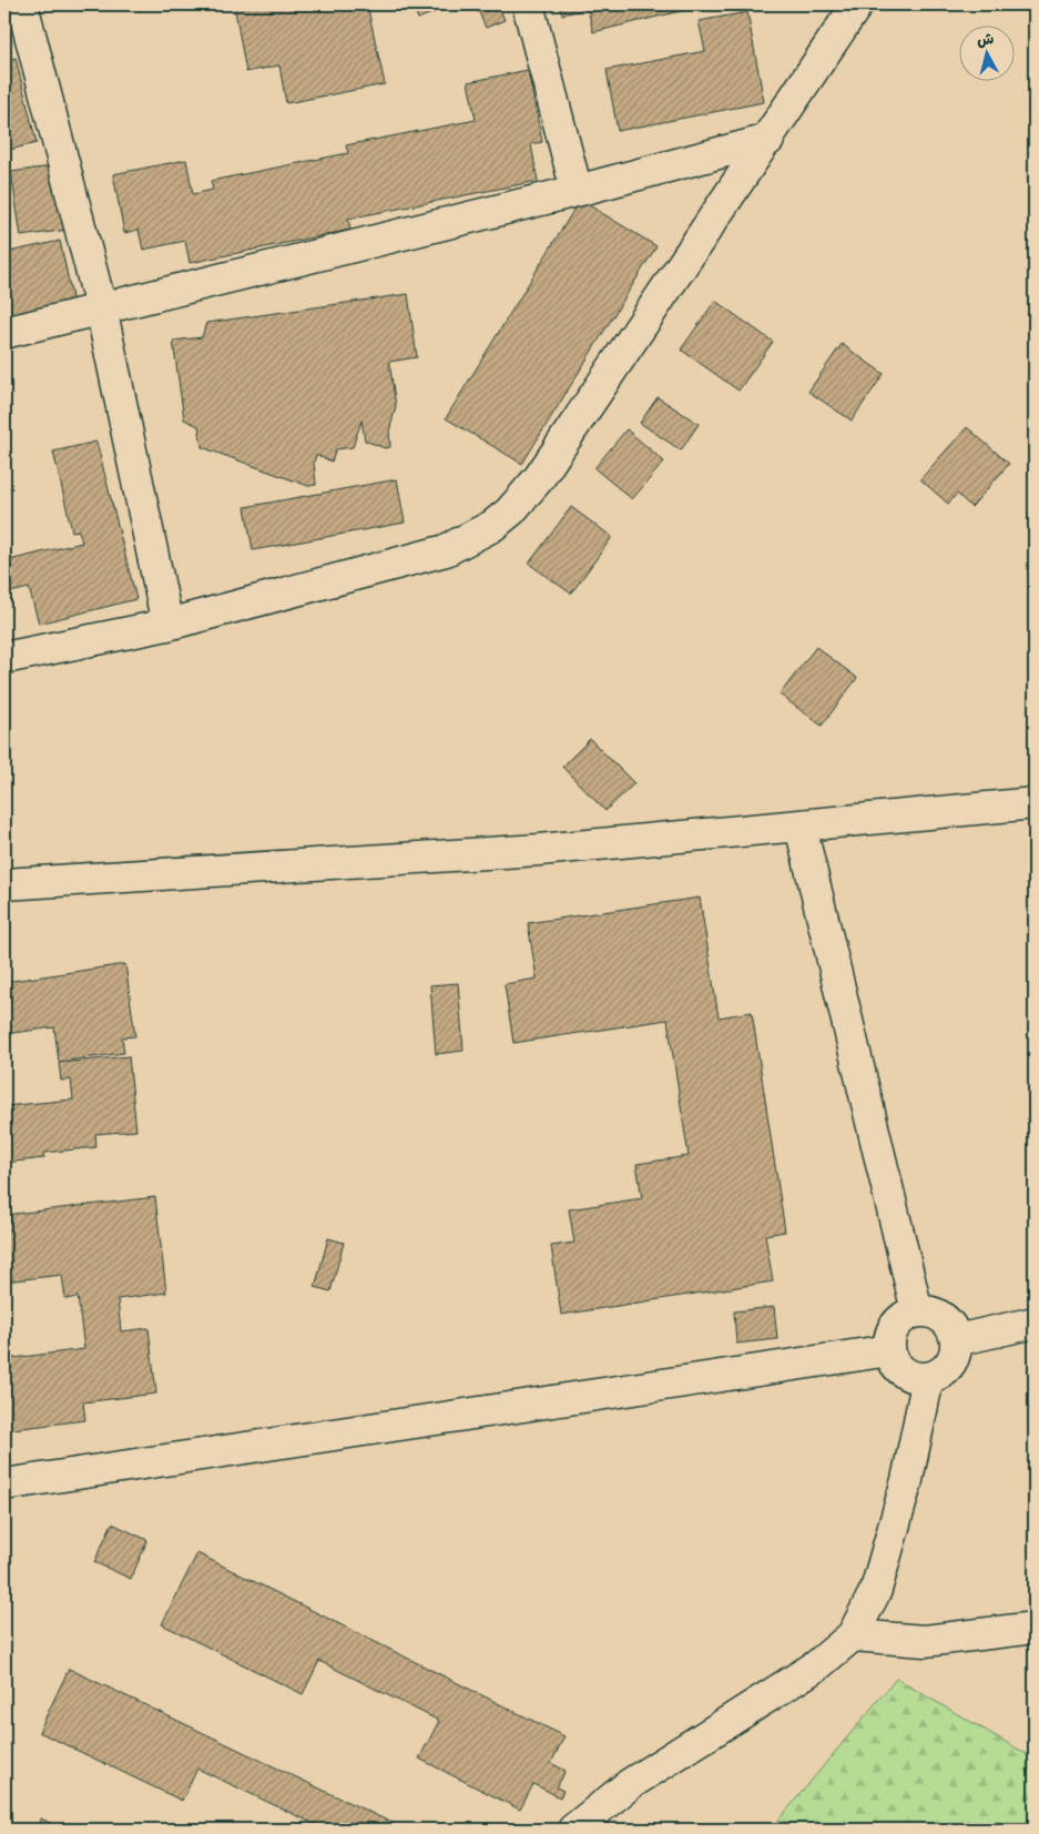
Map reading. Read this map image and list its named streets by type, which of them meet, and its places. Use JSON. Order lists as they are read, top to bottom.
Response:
{
  "north": "top"
}
